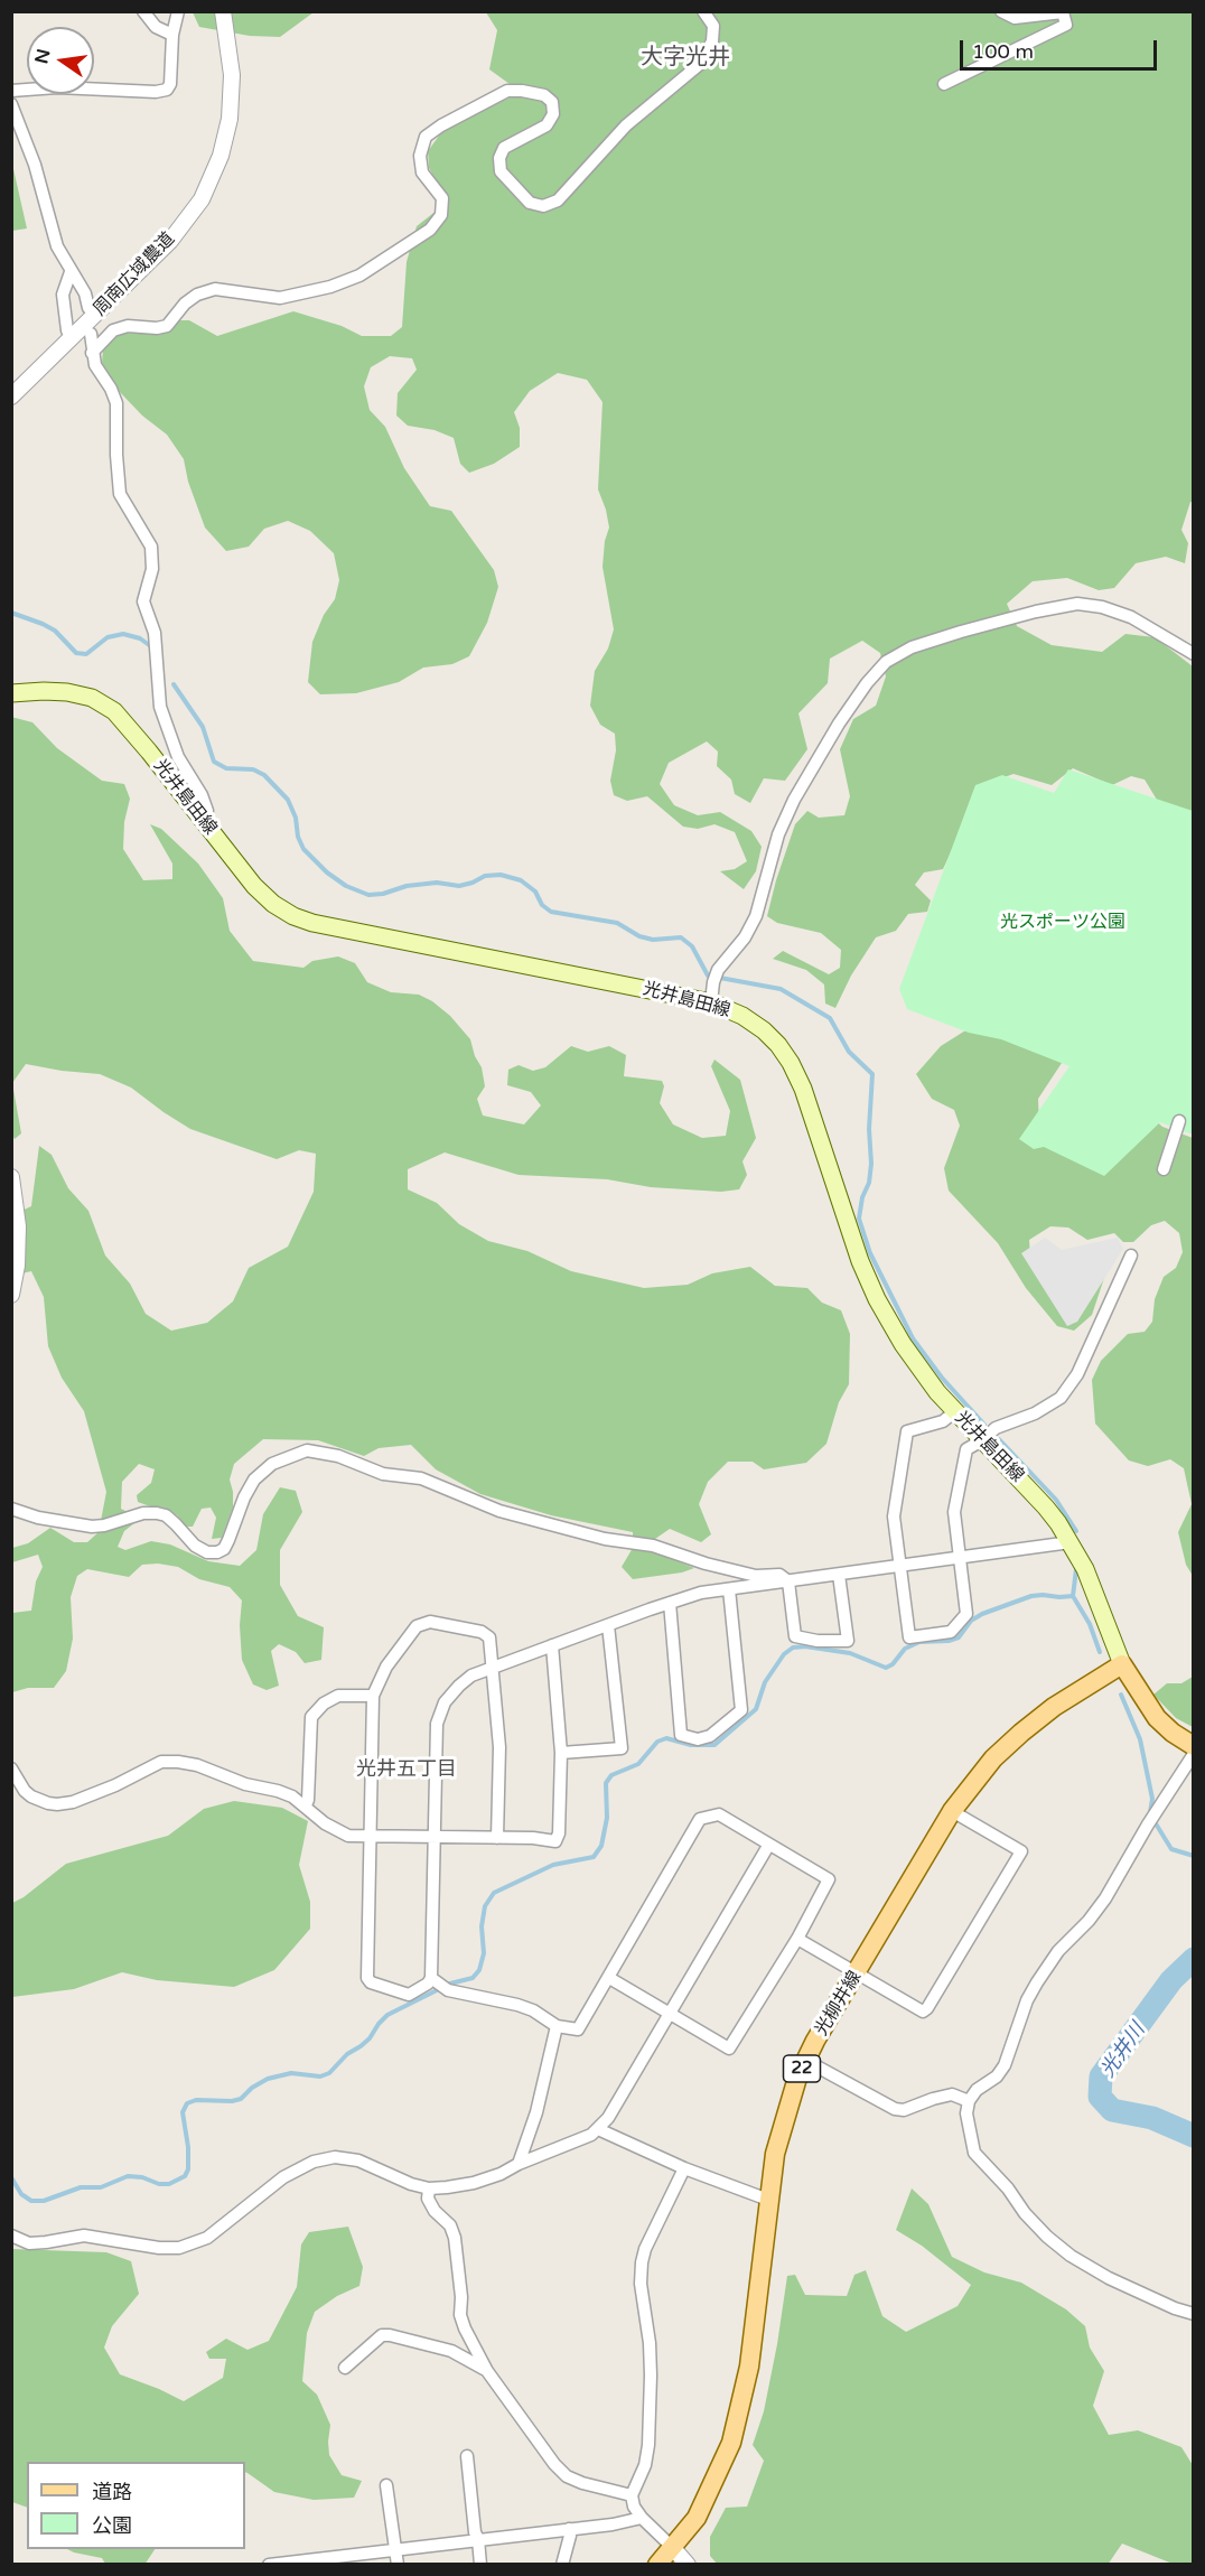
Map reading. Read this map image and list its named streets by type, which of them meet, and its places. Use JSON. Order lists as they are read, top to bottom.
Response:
{
  "streets": {
    "main road": ["光井島田線", "光柳井線", "22"],
    "street": ["周南広域農道"]
  },
  "crossings": [
    ["光井島田線", "光柳井線"]
  ],
  "districts": ["大字光井", "光井五丁目"],
  "water": ["光井川"],
  "parks": ["光スポーツ公園"],
  "legend": ["道路", "公園"],
  "scale_bar": "100 m",
  "north": "left"
}
